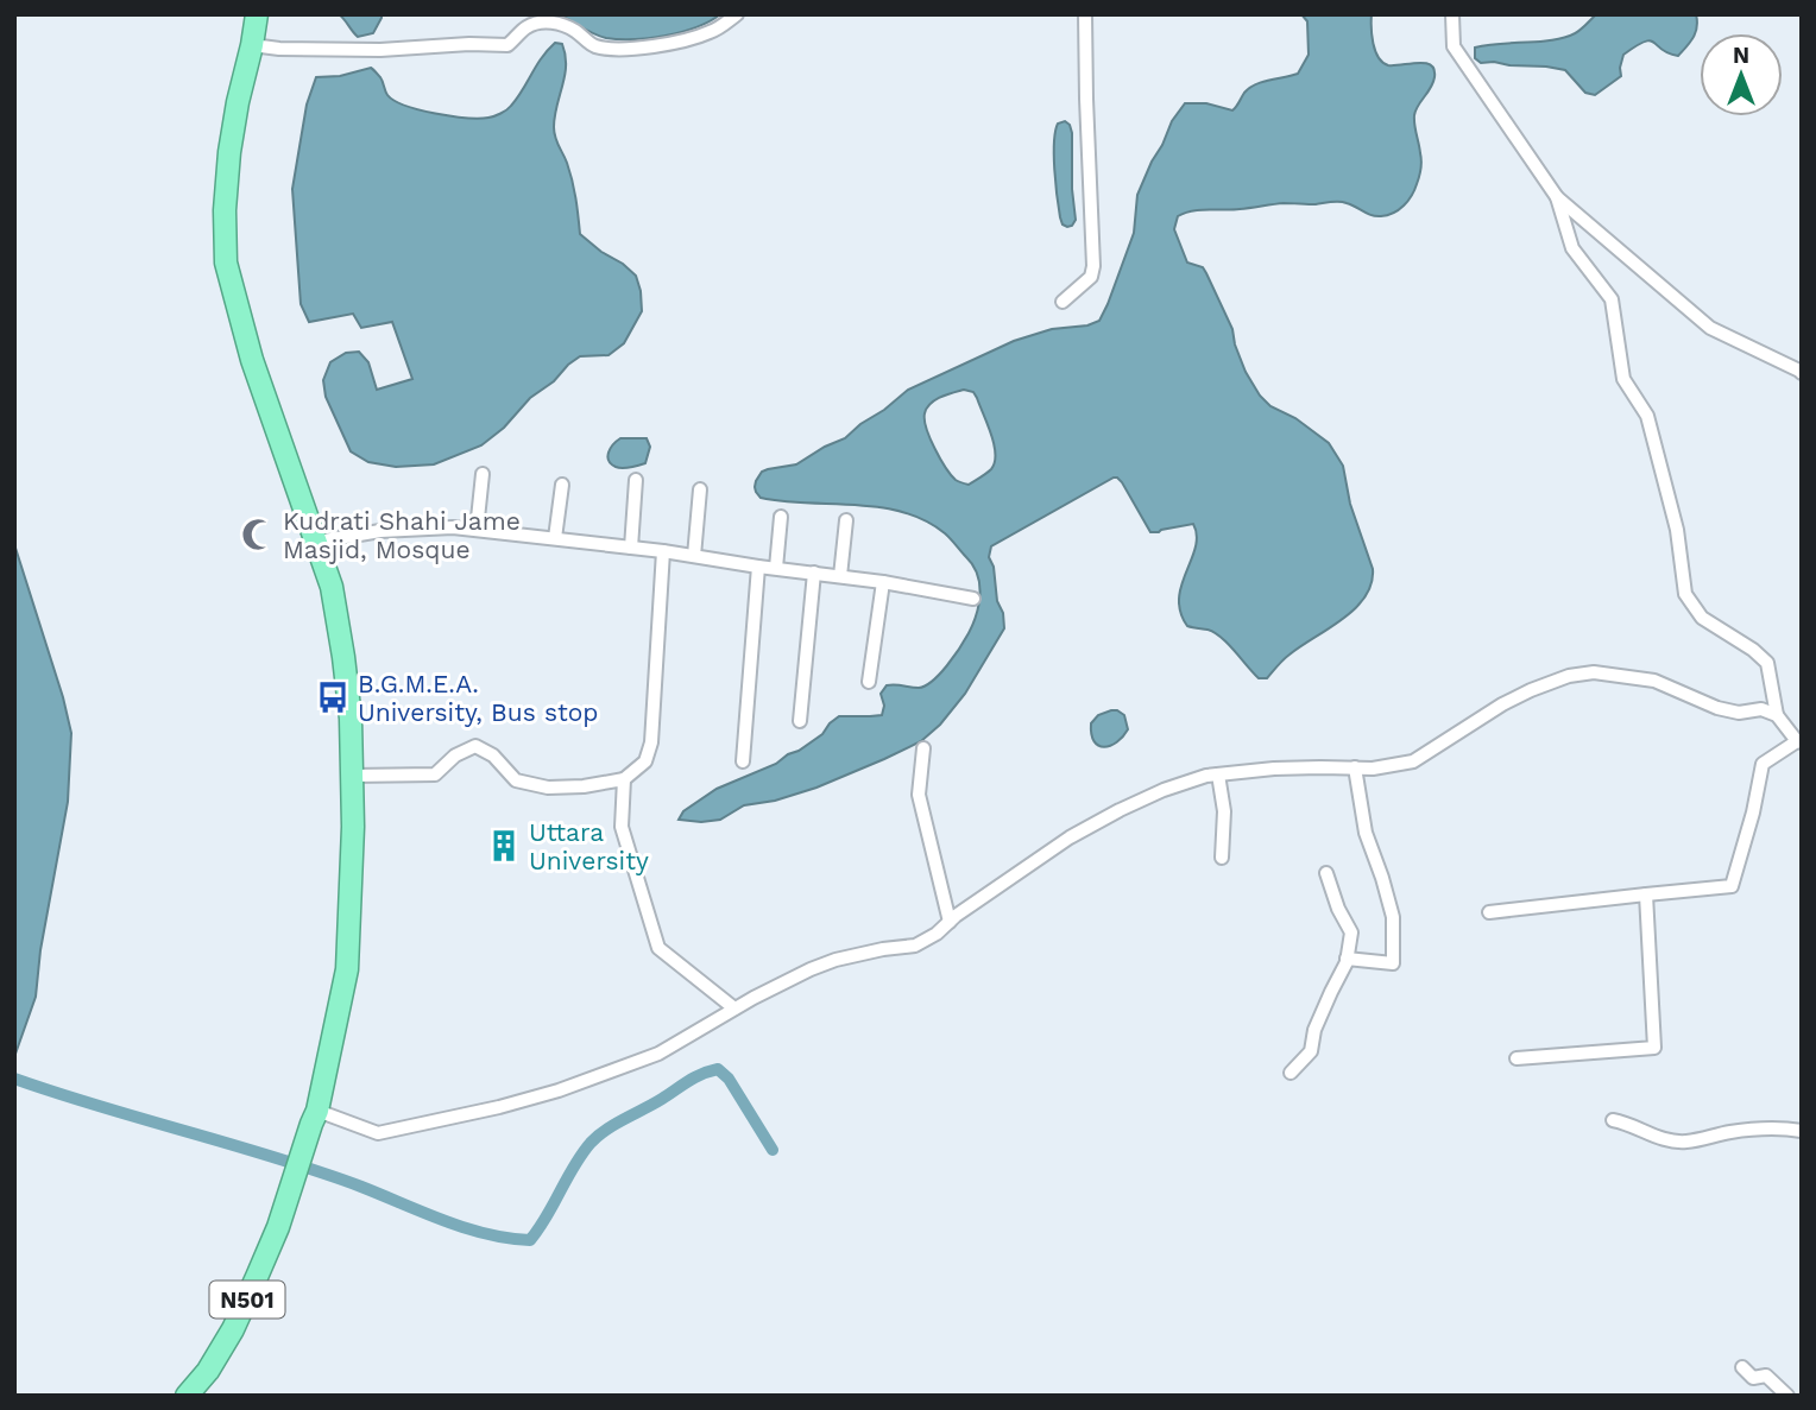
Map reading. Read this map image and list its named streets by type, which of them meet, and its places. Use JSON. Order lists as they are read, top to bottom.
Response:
{
  "streets": {
    "highway": ["N501"]
  },
  "places": {
    "mosque": ["Kudrati Shahi Jame Masjid, Mosque"],
    "bus stop": ["B.G.M.E.A. University, Bus stop"],
    "building": ["Uttara University"]
  },
  "north": "top"
}
